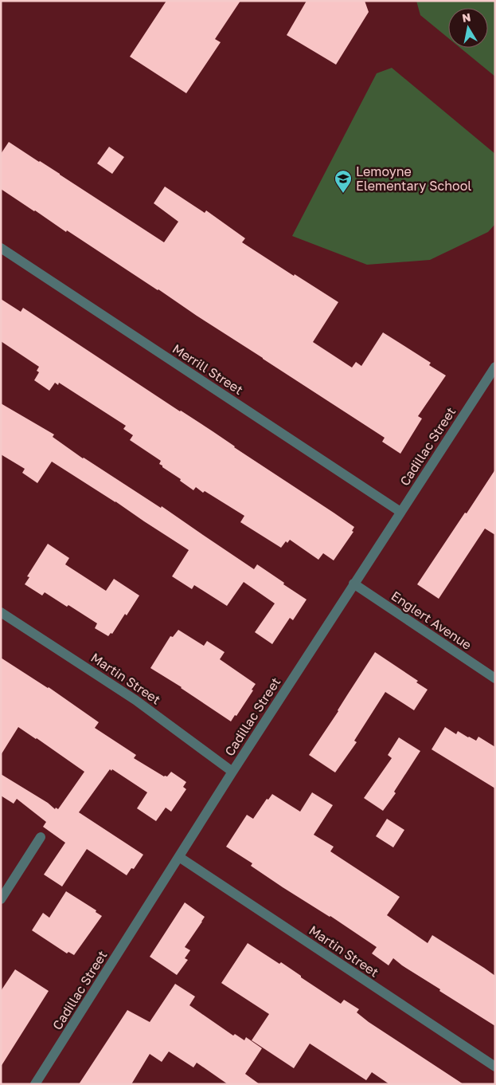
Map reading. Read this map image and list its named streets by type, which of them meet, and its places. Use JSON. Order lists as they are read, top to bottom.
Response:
{
  "streets": {
    "street": [
      "Merrill Street",
      "Cadillac Street",
      "Englert Avenue",
      "Martin Street"
    ]
  },
  "crossings": [
    ["Merrill Street", "Cadillac Street"],
    ["Cadillac Street", "Englert Avenue"],
    ["Cadillac Street", "Martin Street"]
  ],
  "places": {
    "school or university": ["Lemoyne Elementary School"]
  },
  "north": "top"
}
